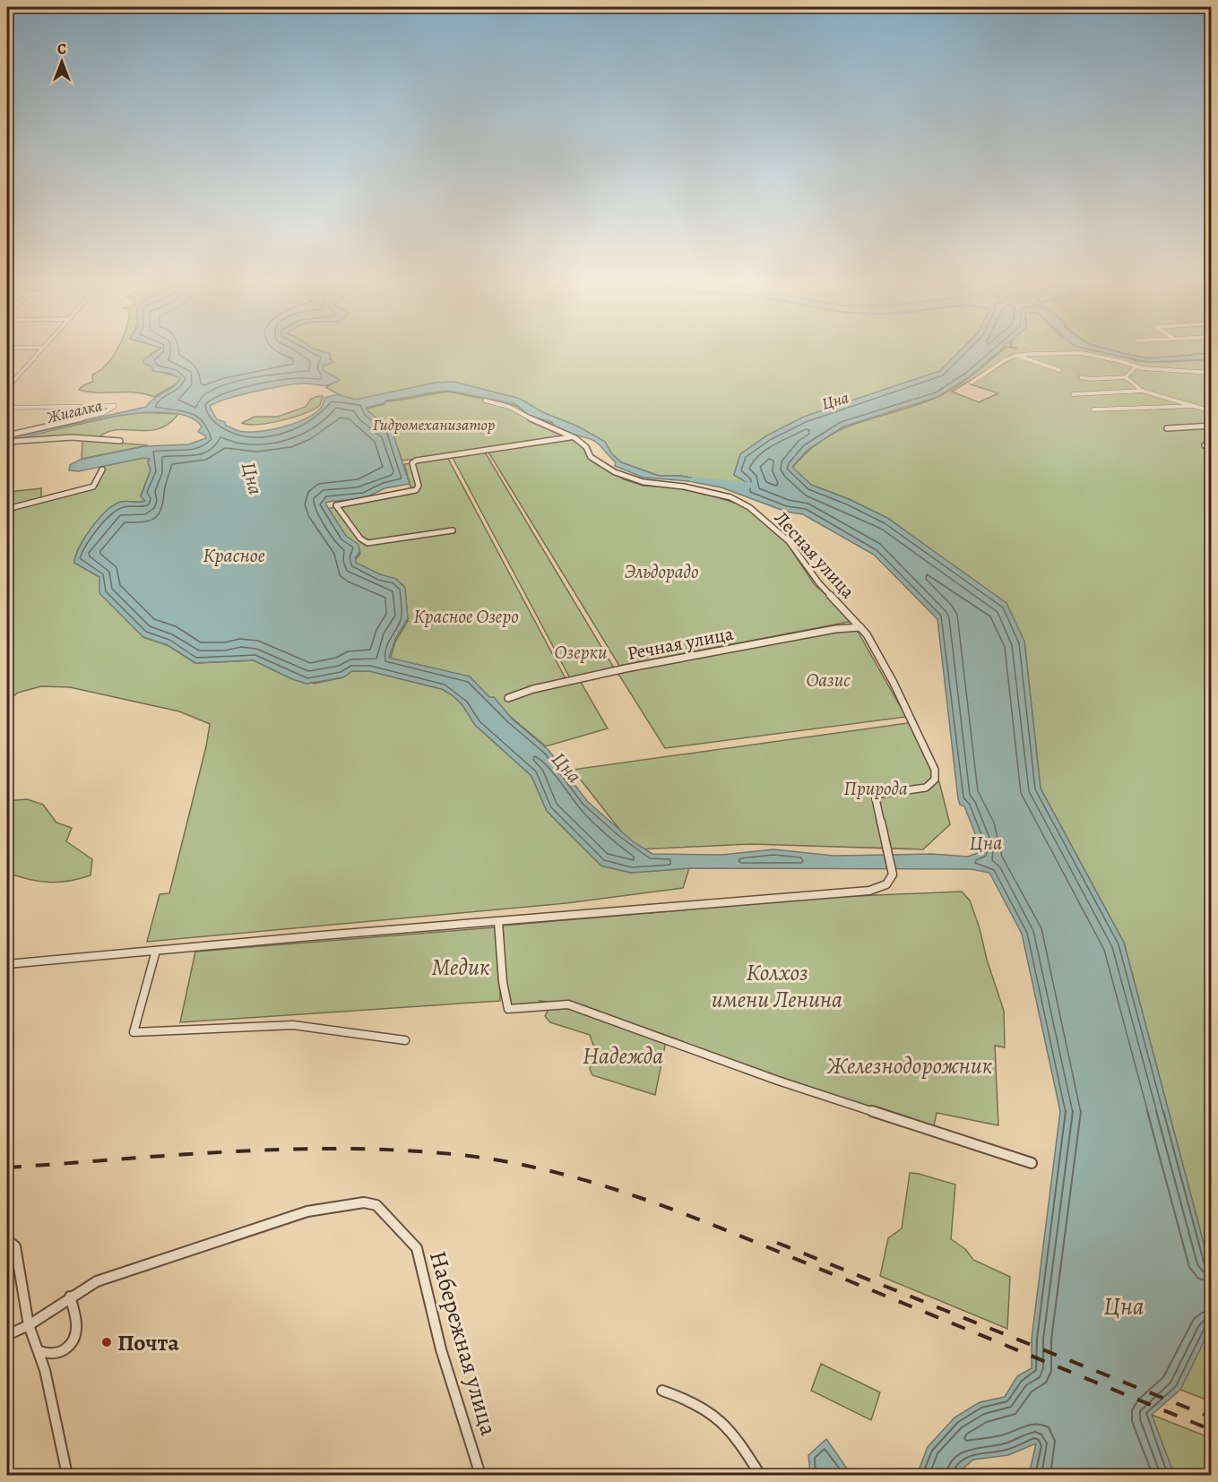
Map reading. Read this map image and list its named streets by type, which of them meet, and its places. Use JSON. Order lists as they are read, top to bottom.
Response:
{
  "streets": {
    "street": ["Лесная улица", "Речная улица", "Набережная улица"]
  },
  "crossings": [
    ["Лесная улица", "Речная улица"]
  ],
  "water": ["Цна", "Жигалка", "Красное"],
  "parks": [
    "Гидромеханизатор",
    "Эльдорадо",
    "Красное Озеро",
    "Озерки",
    "Оазис",
    "Природа",
    "Медик",
    "Колхоз имени Ленина",
    "Надежда",
    "Железнодорожник"
  ],
  "places": ["Почта"],
  "north": "top"
}
